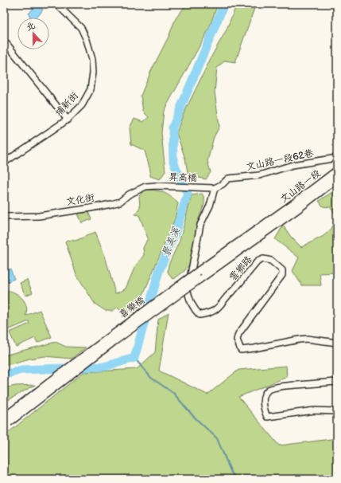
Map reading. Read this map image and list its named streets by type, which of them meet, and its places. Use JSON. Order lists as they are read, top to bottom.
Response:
{
  "streets": {
    "main road": ["文山路一段", "喜樂橋"],
    "street": [
      "埔新街",
      "文山路一段62巷",
      "昇高橋",
      "文化街",
      "雲鄉路"
    ]
  },
  "crossings": [
    ["文山路一段62巷", "昇高橋"],
    ["文山路一段62巷", "雲鄉路"],
    ["昇高橋", "文化街"],
    ["昇高橋", "雲鄉路"],
    ["文山路一段", "喜樂橋"]
  ],
  "water": ["景美溪"],
  "north": "top"
}
